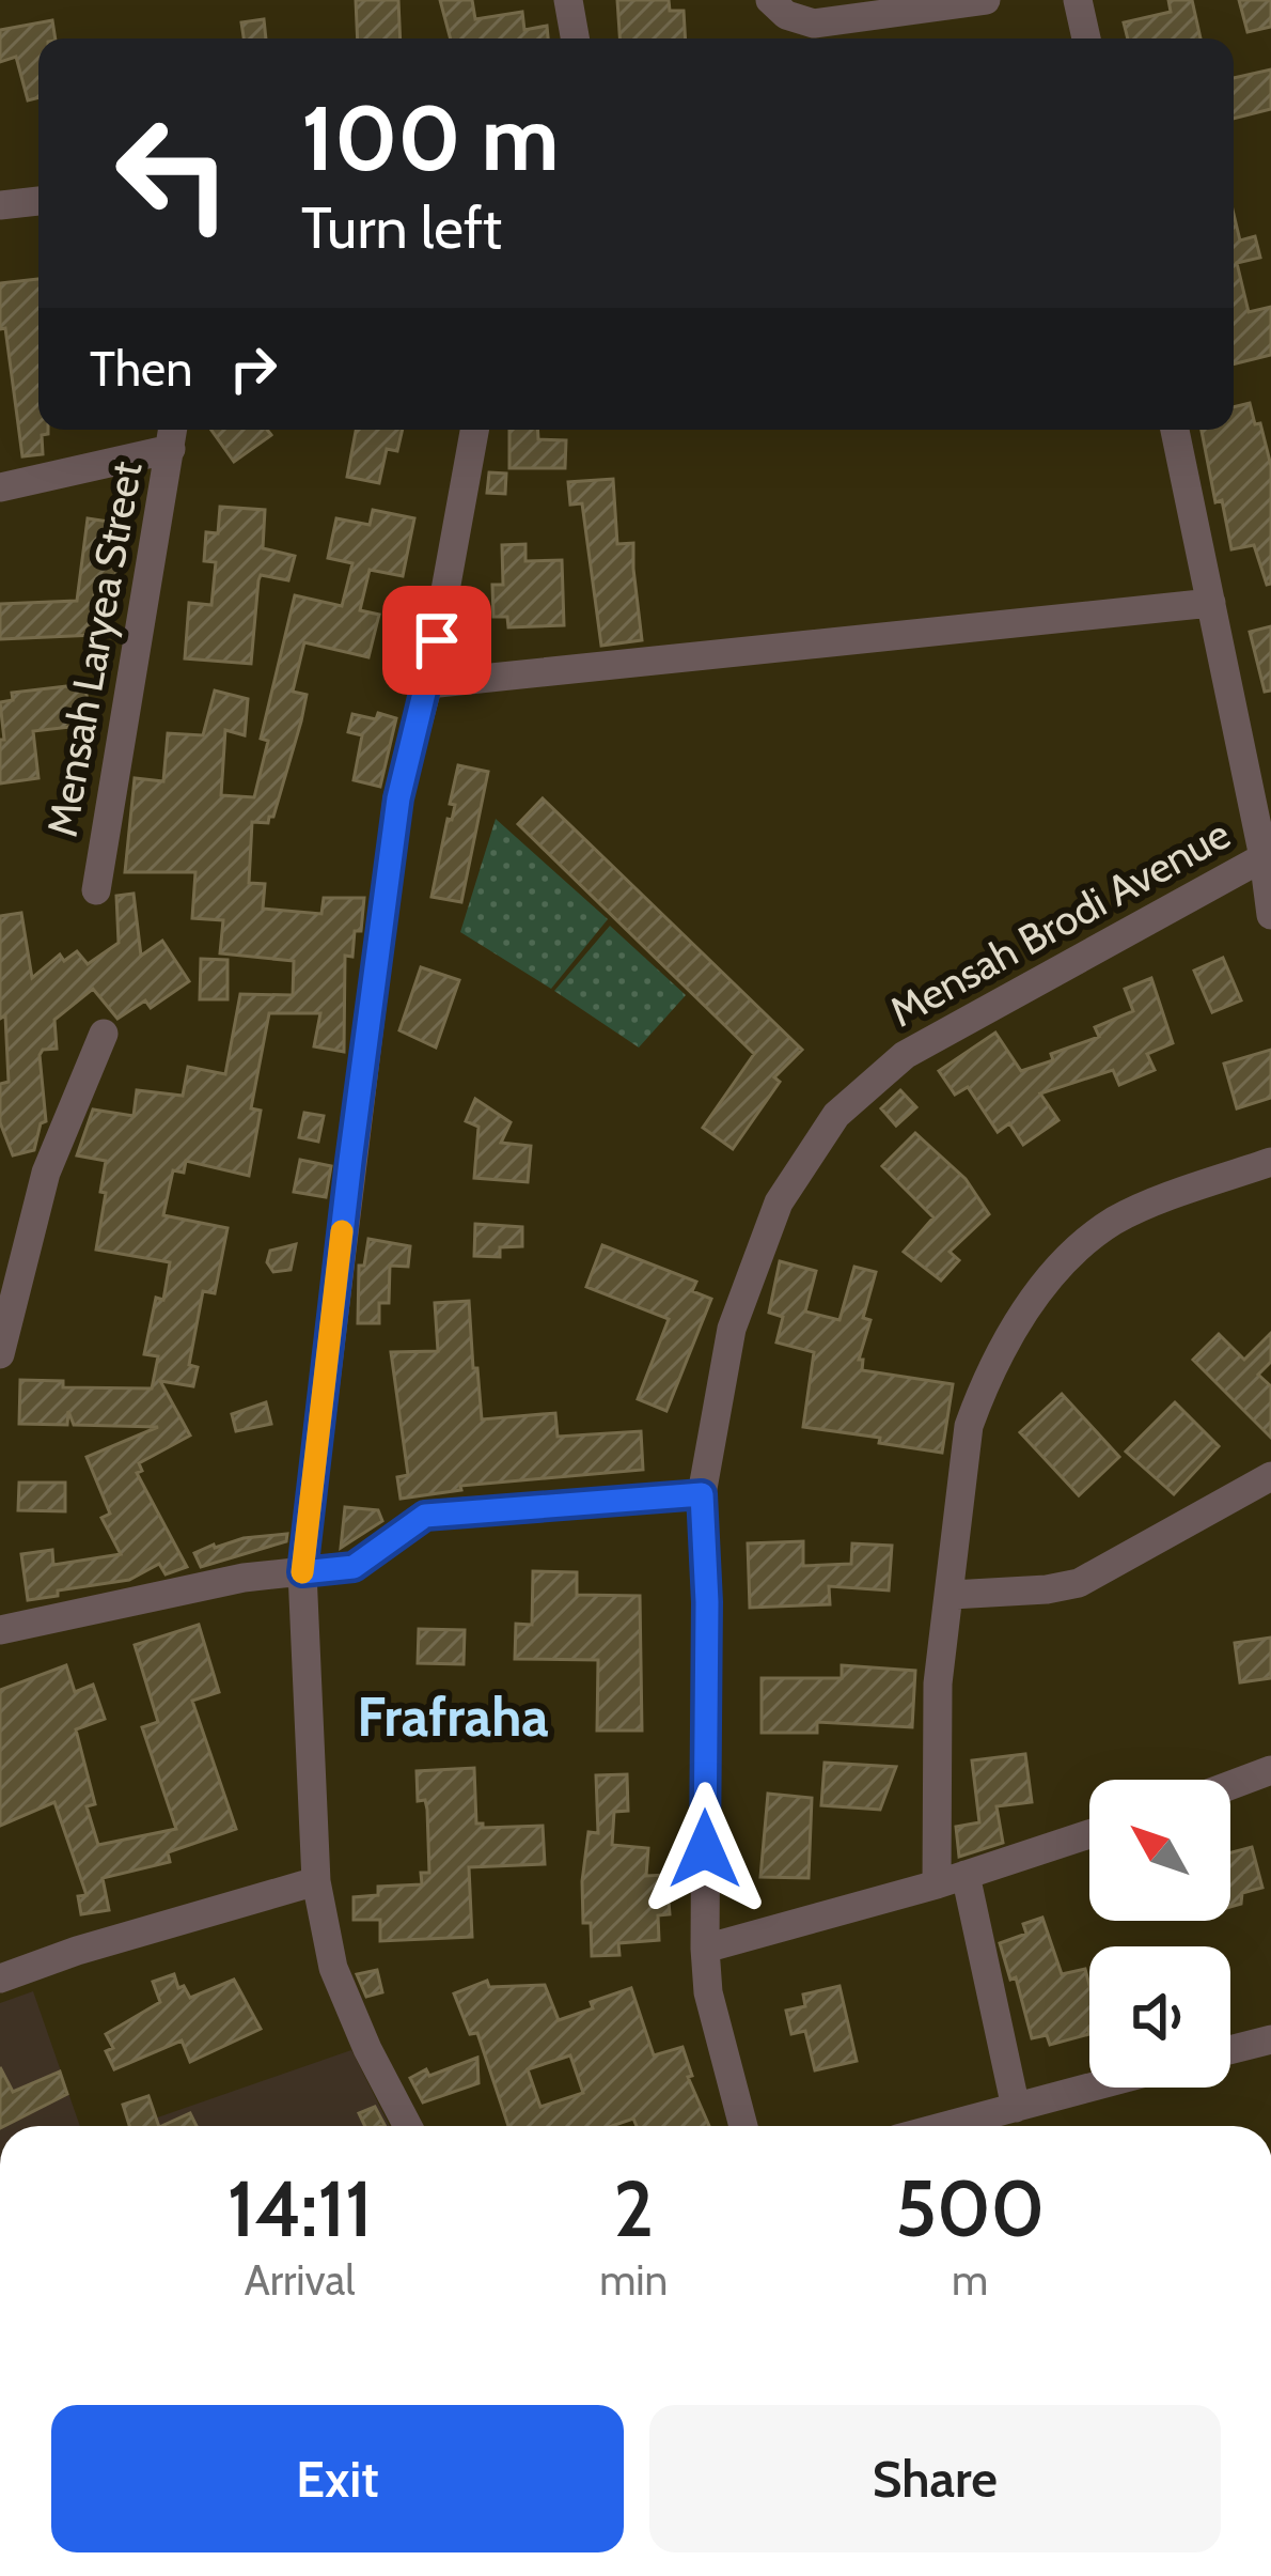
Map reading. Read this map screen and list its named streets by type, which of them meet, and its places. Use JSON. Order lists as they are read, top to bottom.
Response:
{
  "streets": {
    "street": ["Mensah Laryea Street", "Mensah Brodi Avenue"]
  },
  "districts": ["Frafraha"],
  "north": "top left",
  "page": {
    "turn": ["100 m", "Turn left"],
    "then": "Then",
    "eta": [
      "14:11",
      "Arrival",
      "2",
      "min",
      "500",
      "m"
    ],
    "buttons": ["Exit", "Share"]
  }
}
